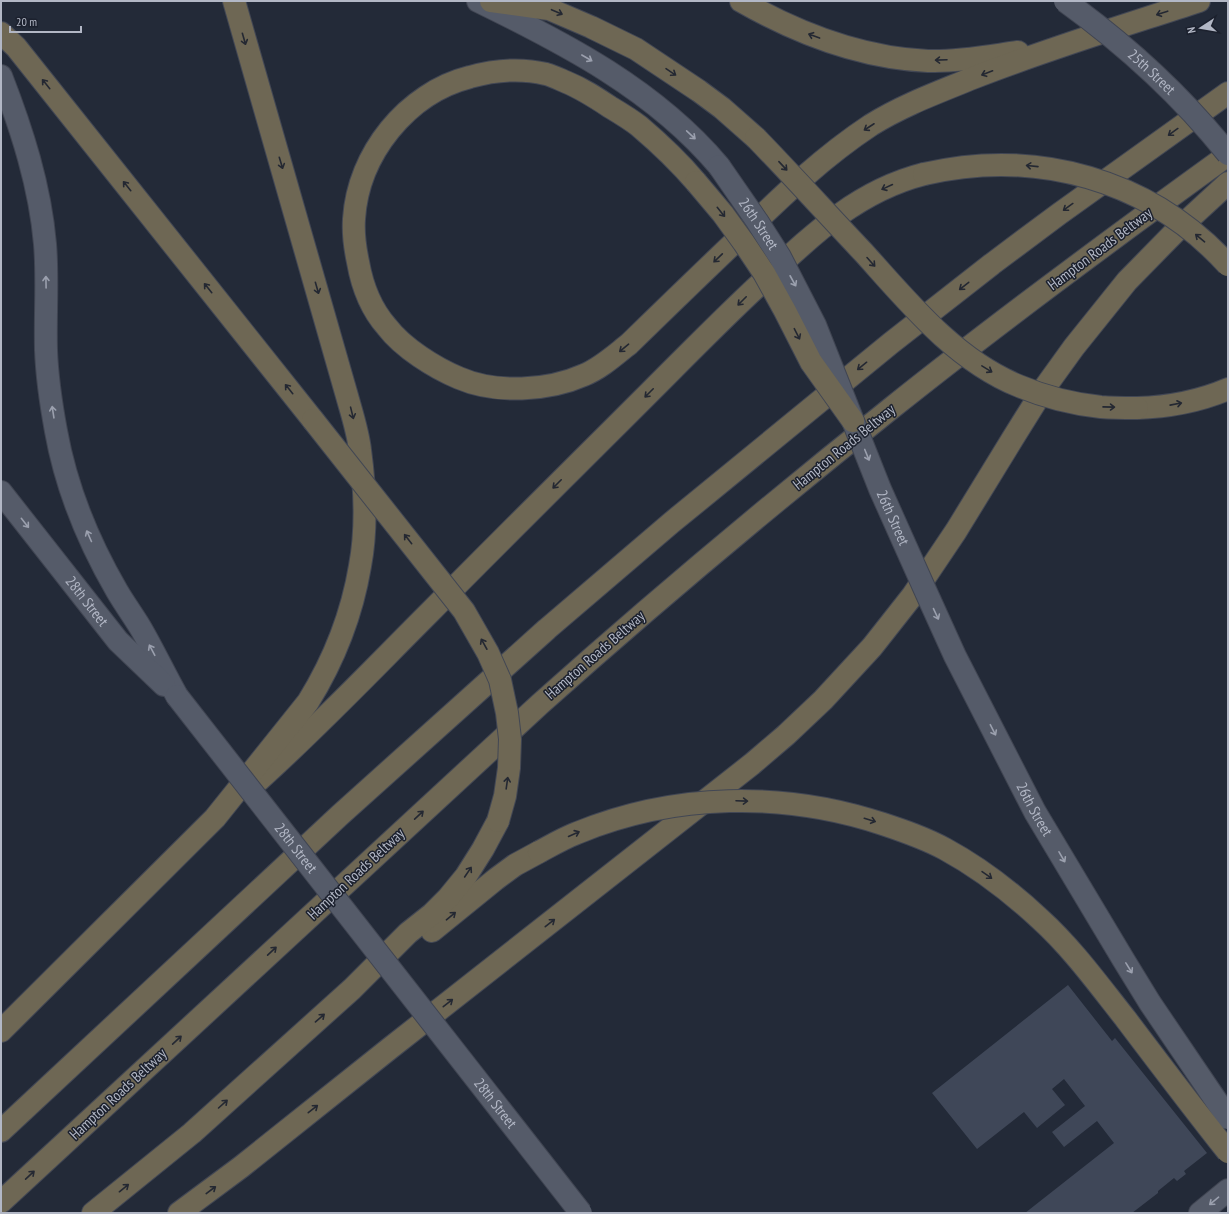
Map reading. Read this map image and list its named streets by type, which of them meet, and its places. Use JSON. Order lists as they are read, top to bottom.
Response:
{
  "streets": {
    "highway": ["Hampton Roads Beltway"],
    "main road": ["25th Street", "26th Street", "28th Street"]
  },
  "crossings": [
    ["25th Street", "Hampton Roads Beltway"]
  ],
  "one_way": ["26th Street"],
  "scale_bar": "20 m",
  "north": "left"
}
